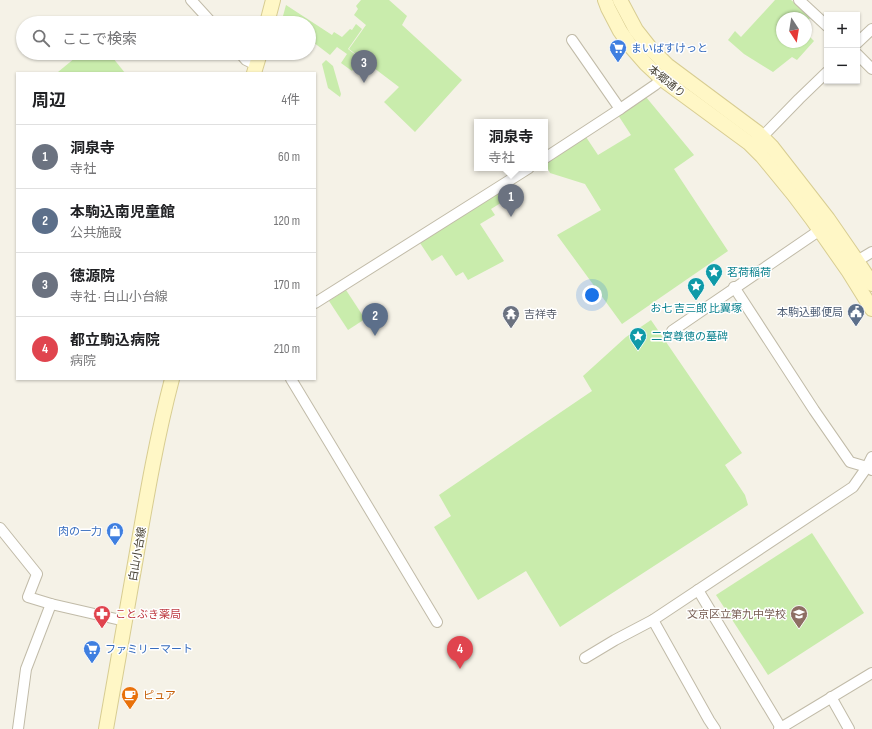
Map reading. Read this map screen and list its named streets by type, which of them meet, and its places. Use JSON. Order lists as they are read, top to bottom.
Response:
{
  "streets": {
    "main road": ["本郷通り", "白山小台線"]
  },
  "places": {
    "supermarket": ["まいばすけっと", "ファミリーマート"],
    "place": ["茗荷稲荷", "お七 吉三郎 比翼塚", "二宮尊徳の墓碑"],
    "public building": ["本駒込郵便局"],
    "temple": ["吉祥寺"],
    "shop": ["肉の一力"],
    "pharmacy": ["ことぶき薬局"],
    "school or university": ["文京区立第九中学校"],
    "cafe": ["ピュア"]
  },
  "north": "bottom",
  "page": {
    "map_buttons": ["+", "−"],
    "search": "ここで検索",
    "pins": [
      "3",
      "1",
      "2",
      "4"
    ],
    "heading": ["周辺", "4件"],
    "popup": ["洞泉寺", "寺社"],
    "list": [
      {
        "mark": "1",
        "name": "洞泉寺",
        "note": "寺社",
        "value": "60 m"
      },
      {
        "mark": "2",
        "name": "本駒込南児童館",
        "note": "公共施設",
        "value": "120 m"
      },
      {
        "mark": "3",
        "name": "徳源院",
        "note": "寺社 · 白山小台線",
        "value": "170 m"
      },
      {
        "mark": "4",
        "name": "都立駒込病院",
        "note": "病院",
        "value": "210 m"
      }
    ]
  }
}
